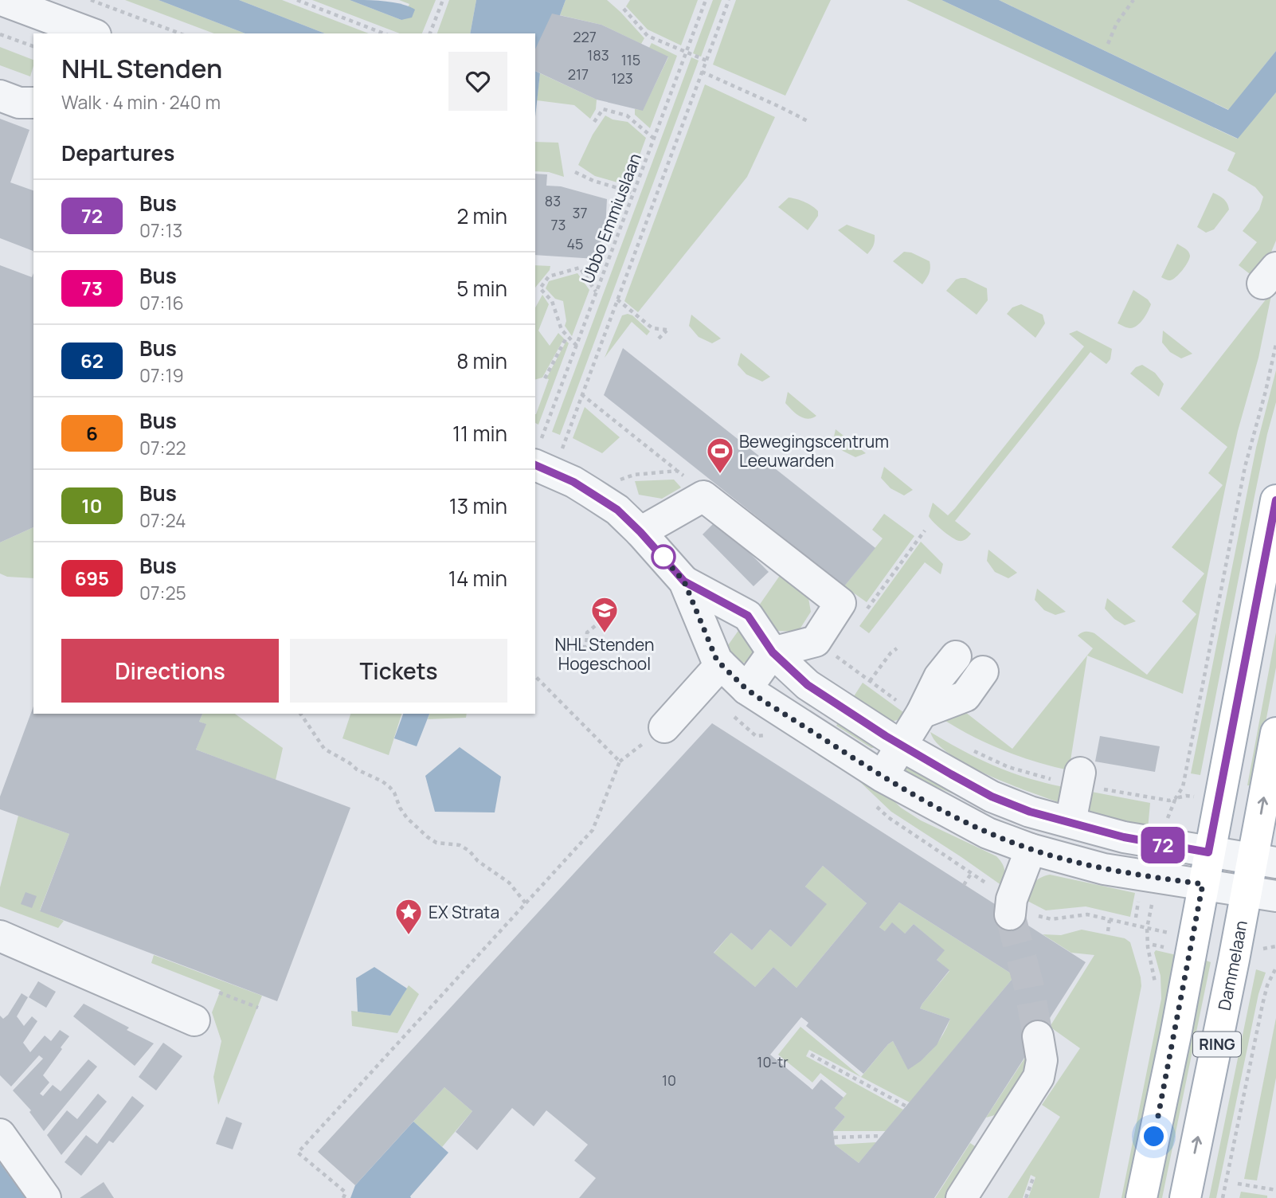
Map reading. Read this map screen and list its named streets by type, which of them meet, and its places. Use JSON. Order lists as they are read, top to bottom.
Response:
{
  "streets": {
    "main road": ["Dammelaan", "RING"],
    "path": ["Ubbo Emmiuslaan"]
  },
  "places": {
    "sports": ["Bewegingscentrum Leeuwarden"],
    "school or university": ["NHL Stenden Hogeschool"],
    "place": ["EX Strata"]
  },
  "lines": ["bus line 72"],
  "house_numbers": [
    "227",
    "183",
    "115",
    "217",
    "123",
    "83",
    "37",
    "73",
    "45",
    "10-tr",
    "10"
  ],
  "page": {
    "on_map": "72",
    "heading": [
      ["NHL Stenden", "Walk · 4 min · 240 m"],
      "Departures"
    ],
    "list": [
      {
        "mark": "72",
        "name": "Bus",
        "note": "07:13",
        "value": "2 min"
      },
      {
        "mark": "73",
        "name": "Bus",
        "note": "07:16",
        "value": "5 min"
      },
      {
        "mark": "62",
        "name": "Bus",
        "note": "07:19",
        "value": "8 min"
      },
      {
        "mark": "6",
        "name": "Bus",
        "note": "07:22",
        "value": "11 min"
      },
      {
        "mark": "10",
        "name": "Bus",
        "note": "07:24",
        "value": "13 min"
      },
      {
        "mark": "695",
        "name": "Bus",
        "note": "07:25",
        "value": "14 min"
      }
    ],
    "buttons": ["Directions", "Tickets"]
  }
}
